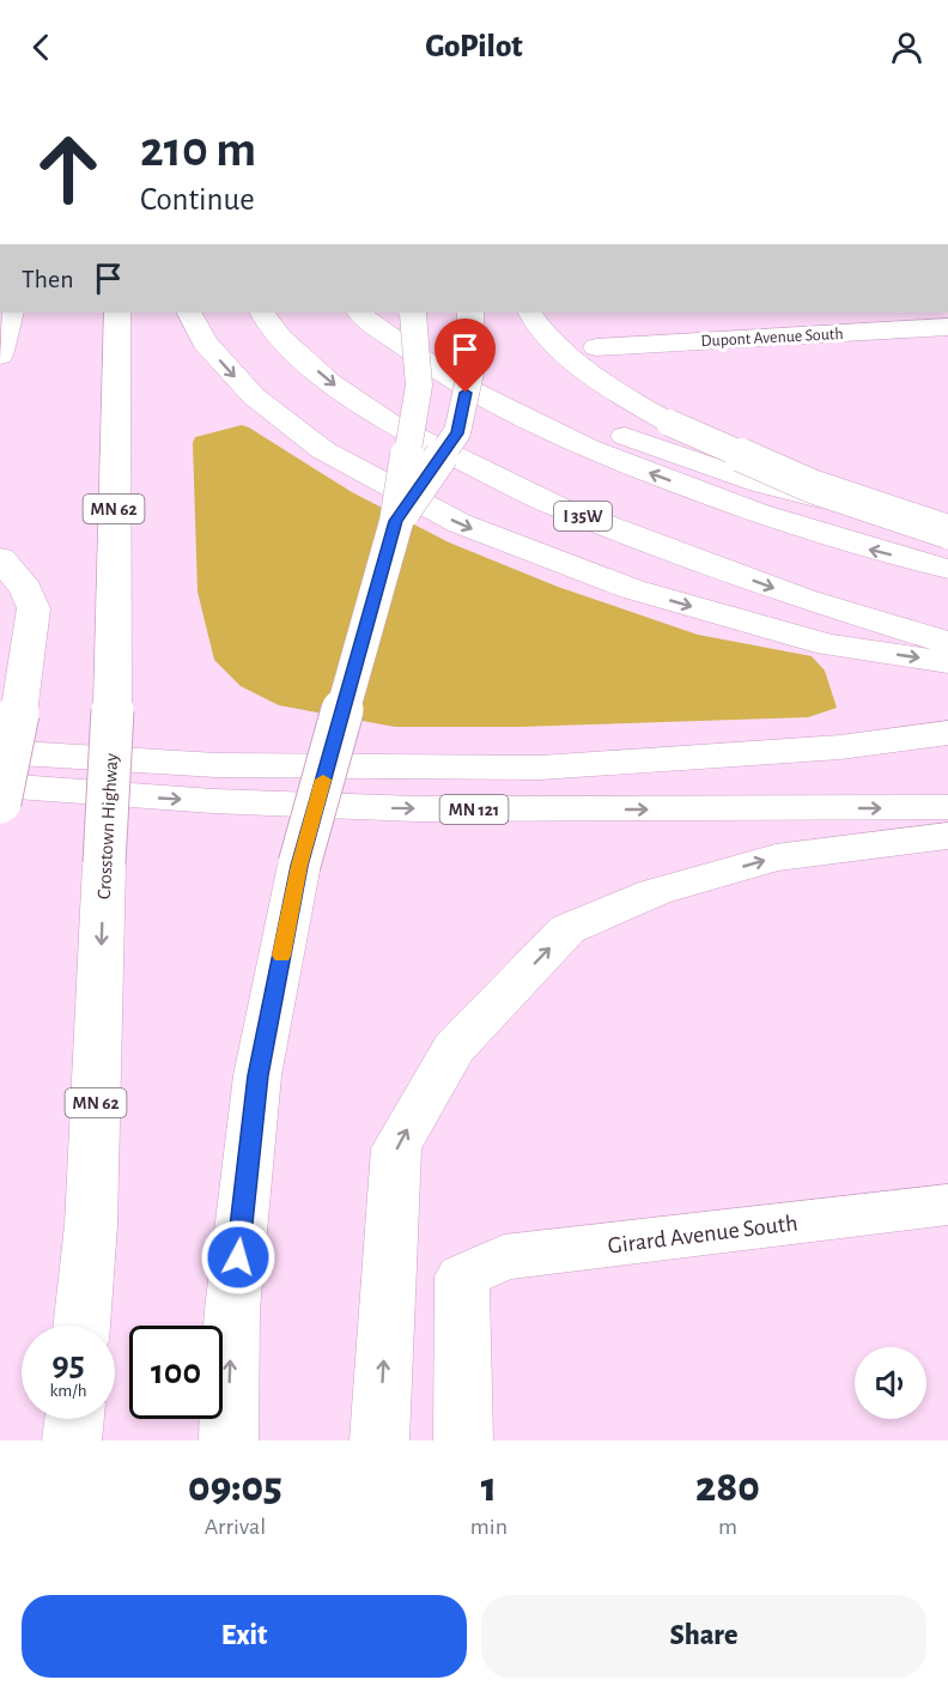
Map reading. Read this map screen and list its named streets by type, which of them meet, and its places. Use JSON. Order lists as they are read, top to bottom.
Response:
{
  "streets": {
    "main road": [
      "Dupont Avenue South",
      "MN 62",
      "I 35W",
      "MN 121",
      "Crosstown Highway",
      "Girard Avenue South"
    ]
  },
  "page": {
    "header": "GoPilot",
    "turn": ["210 m", "Continue"],
    "then": "Then",
    "speed": "95 km/h",
    "limit": "100",
    "eta": [
      "09:05",
      "Arrival",
      "1",
      "min",
      "280",
      "m"
    ],
    "buttons": ["Exit", "Share"]
  }
}
